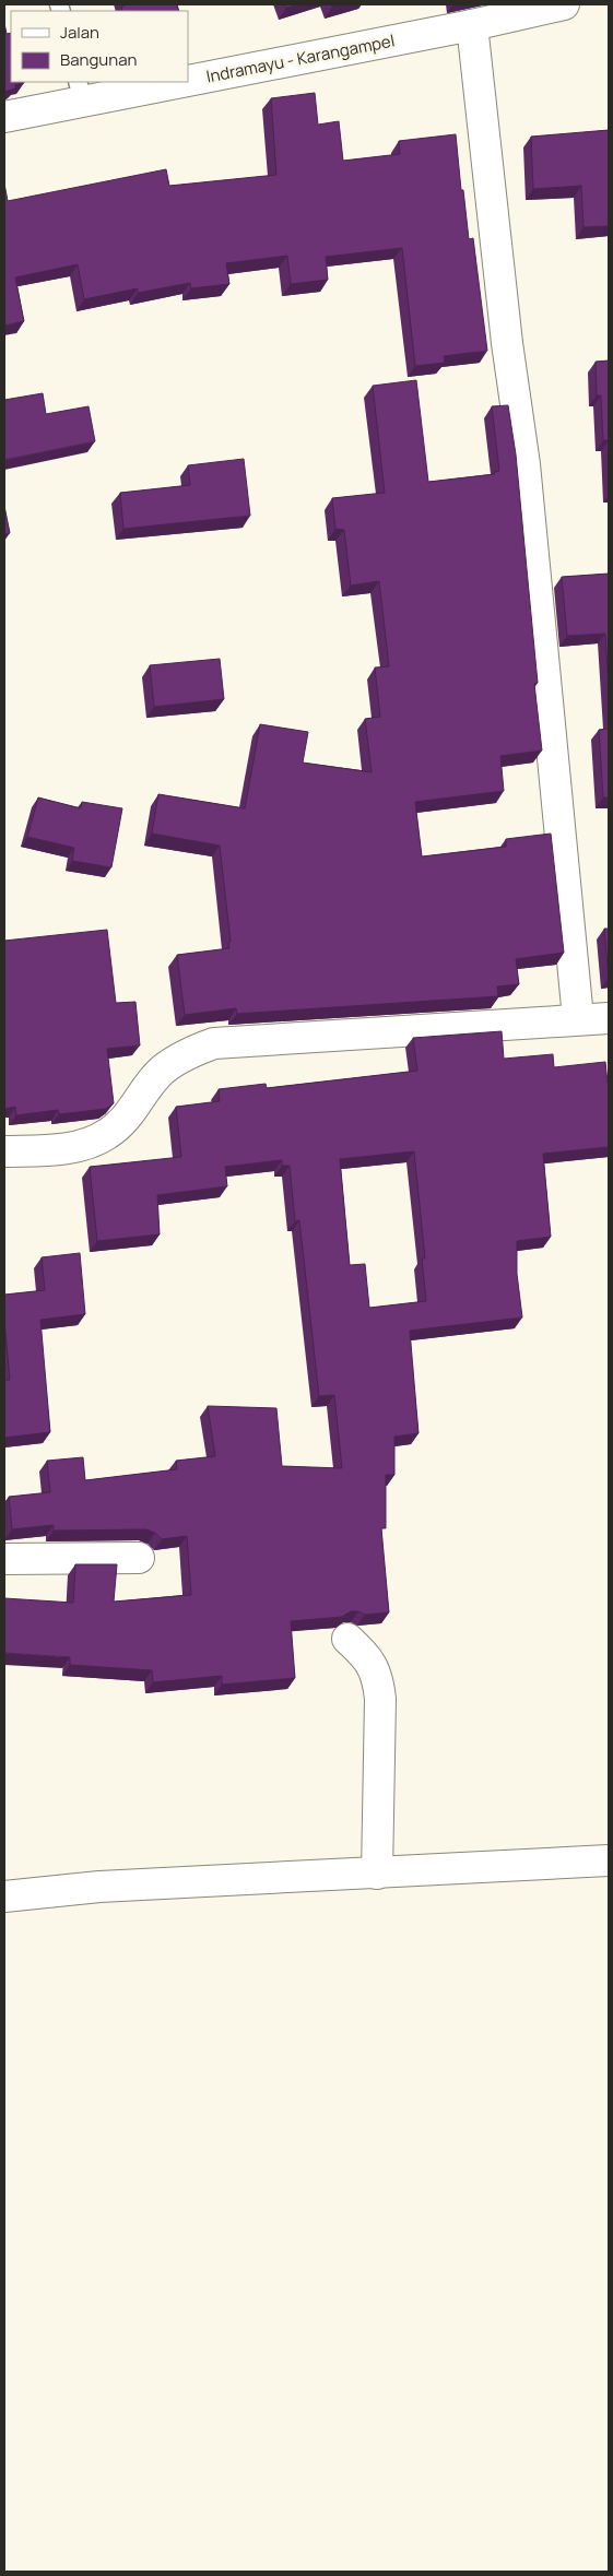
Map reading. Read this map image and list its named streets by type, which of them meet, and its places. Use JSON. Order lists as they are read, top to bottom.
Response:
{
  "streets": {
    "street": ["Indramayu - Karangampel"]
  },
  "legend": ["Jalan", "Bangunan"]
}
